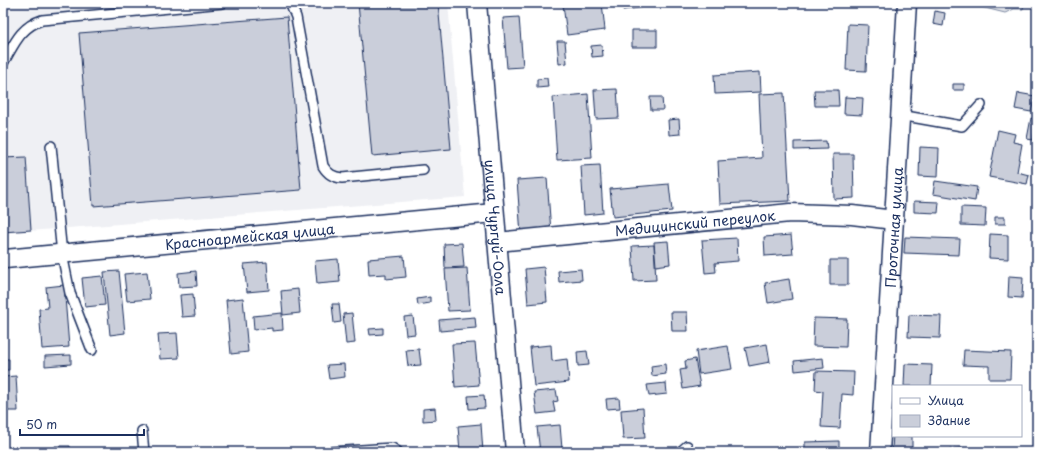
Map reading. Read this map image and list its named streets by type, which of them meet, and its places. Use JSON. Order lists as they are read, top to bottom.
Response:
{
  "streets": {
    "street": [
      "Медицинский переулок",
      "Проточная улица",
      "улица Чургуй-Оола",
      "Красноармейская улица"
    ]
  },
  "crossings": [
    ["Медицинский переулок", "Проточная улица"],
    ["Медицинский переулок", "улица Чургуй-Оола"],
    ["улица Чургуй-Оола", "Красноармейская улица"]
  ],
  "legend": ["Улица", "Здание"],
  "scale_bar": "50 m"
}
